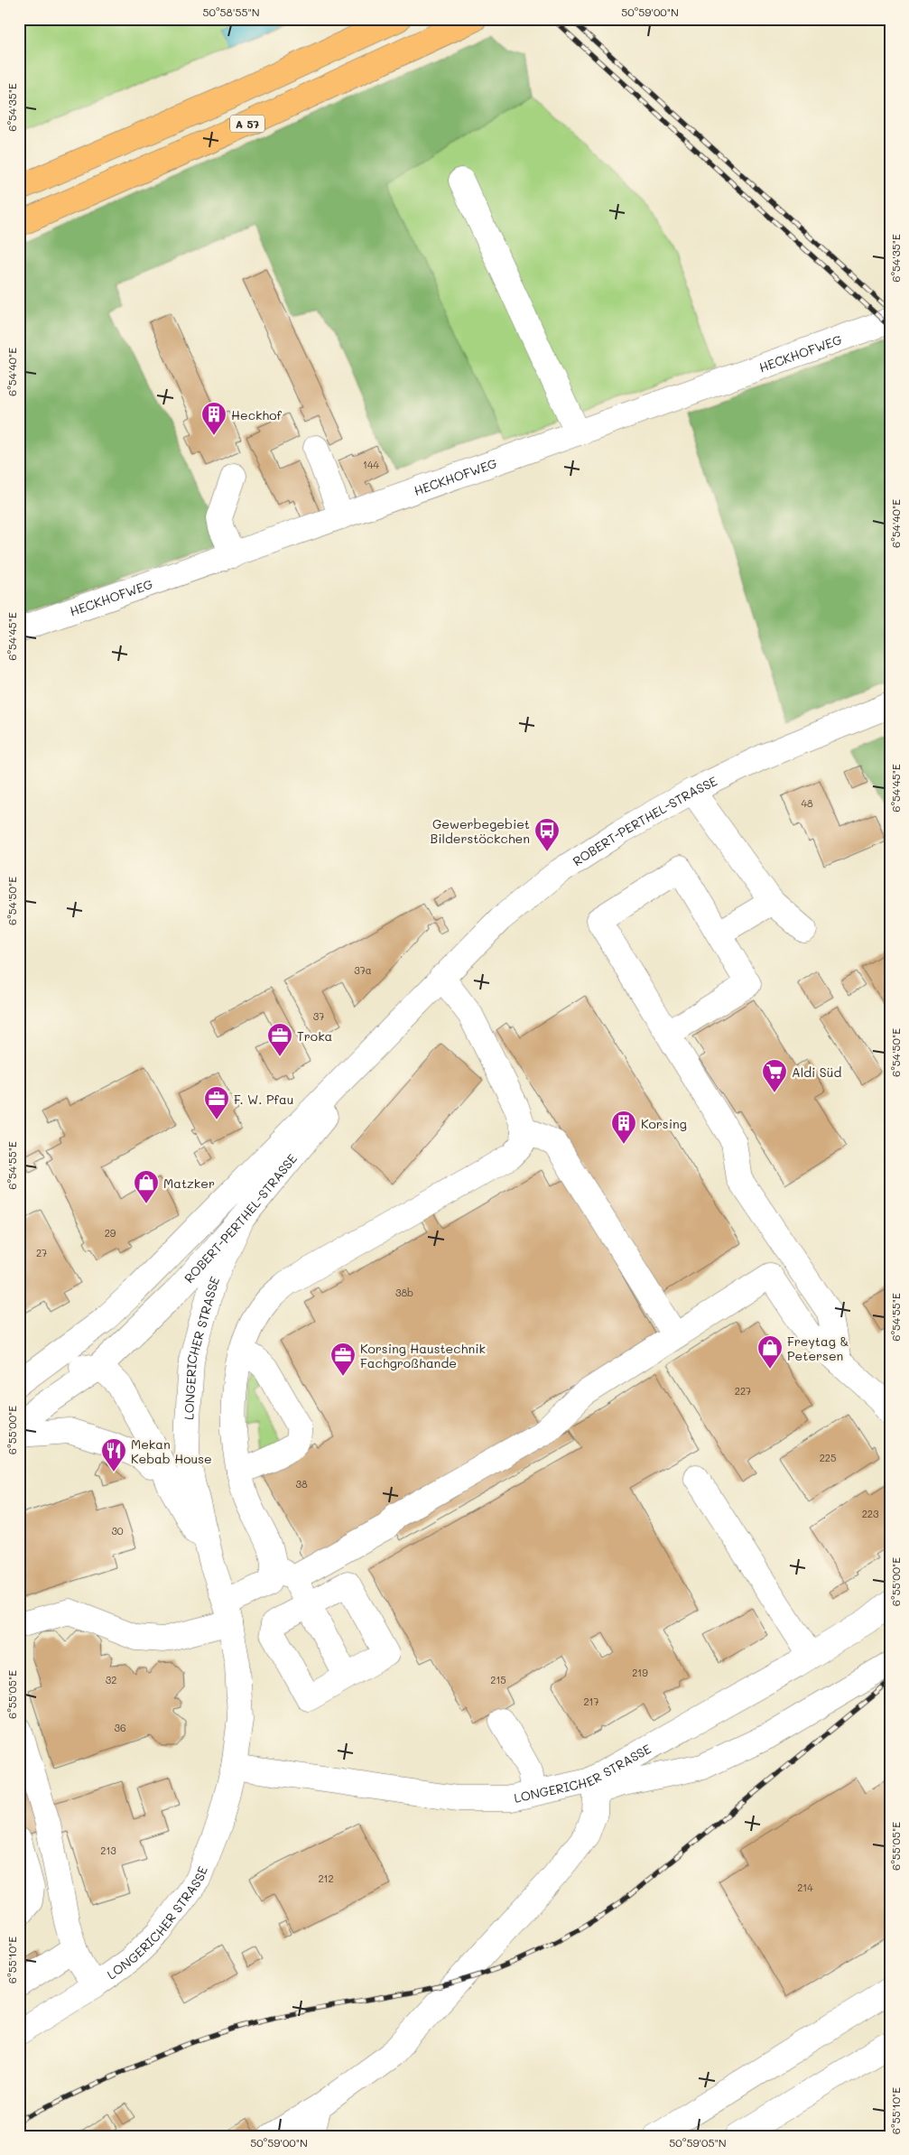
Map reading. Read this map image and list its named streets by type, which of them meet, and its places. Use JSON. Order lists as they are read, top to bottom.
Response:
{
  "streets": {
    "highway": ["A 57"],
    "street": ["HECKHOFWEG", "ROBERT-PERTHEL-STRASSE", "LONGERICHER STRASSE"]
  },
  "crossings": [
    ["ROBERT-PERTHEL-STRASSE", "LONGERICHER STRASSE"]
  ],
  "places": {
    "building": ["Heckhof", "Korsing"],
    "bus stop": ["Gewerbegebiet Bilderstöckchen"],
    "office": ["Troka", "F. W. Pfau", "Korsing Haustechnik Fachgroßhande"],
    "supermarket": ["Aldi Süd"],
    "shop": ["Matzker", "Freytag & Petersen"],
    "restaurant": ["Mekan Kebab House"]
  },
  "house_numbers": [
    "144",
    "48",
    "37a",
    "37",
    "29",
    "27",
    "38b",
    "227",
    "225",
    "38",
    "223",
    "30",
    "219",
    "32",
    "215",
    "217",
    "36",
    "213",
    "212",
    "214"
  ],
  "coordinates": [
    "50°58'55\"N",
    "50°59'00\"N",
    "6°54'35\"E",
    "6°54'40\"E",
    "6°54'45\"E",
    "6°54'50\"E",
    "6°54'55\"E",
    "6°55'00\"E",
    "6°55'05\"E",
    "6°55'10\"E",
    "50°59'05\"N"
  ]
}
